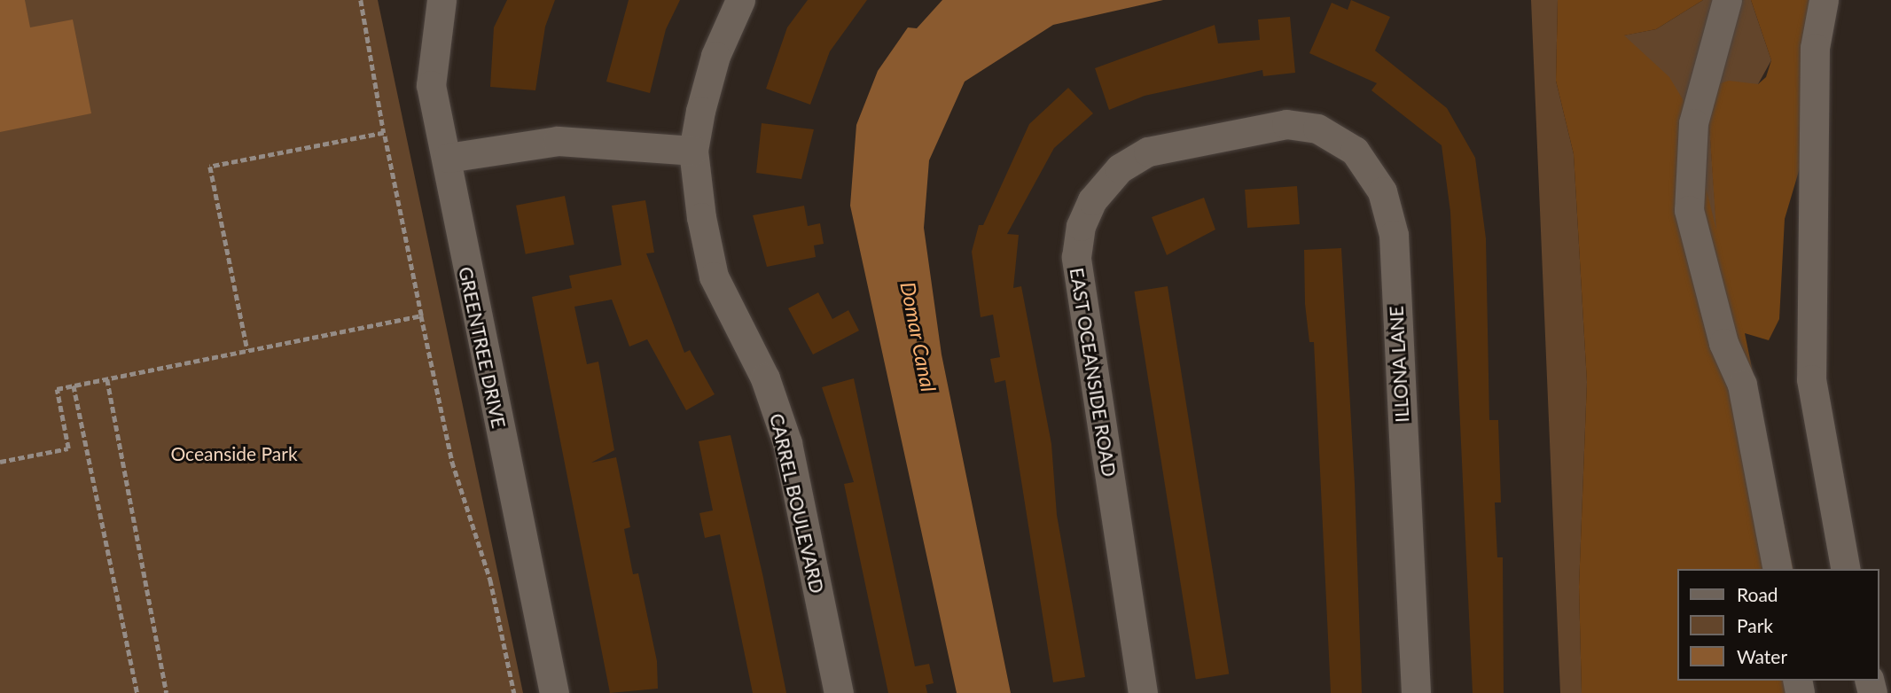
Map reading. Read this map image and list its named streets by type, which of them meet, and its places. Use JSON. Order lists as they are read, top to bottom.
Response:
{
  "streets": {
    "street": [
      "GREENTREE DRIVE",
      "ILLONA LANE",
      "EAST OCEANSIDE ROAD",
      "CARREL BOULEVARD"
    ]
  },
  "crossings": [
    ["ILLONA LANE", "EAST OCEANSIDE ROAD"]
  ],
  "water": ["Domar Canal"],
  "parks": ["Oceanside Park"],
  "legend": ["Road", "Park", "Water"]
}
